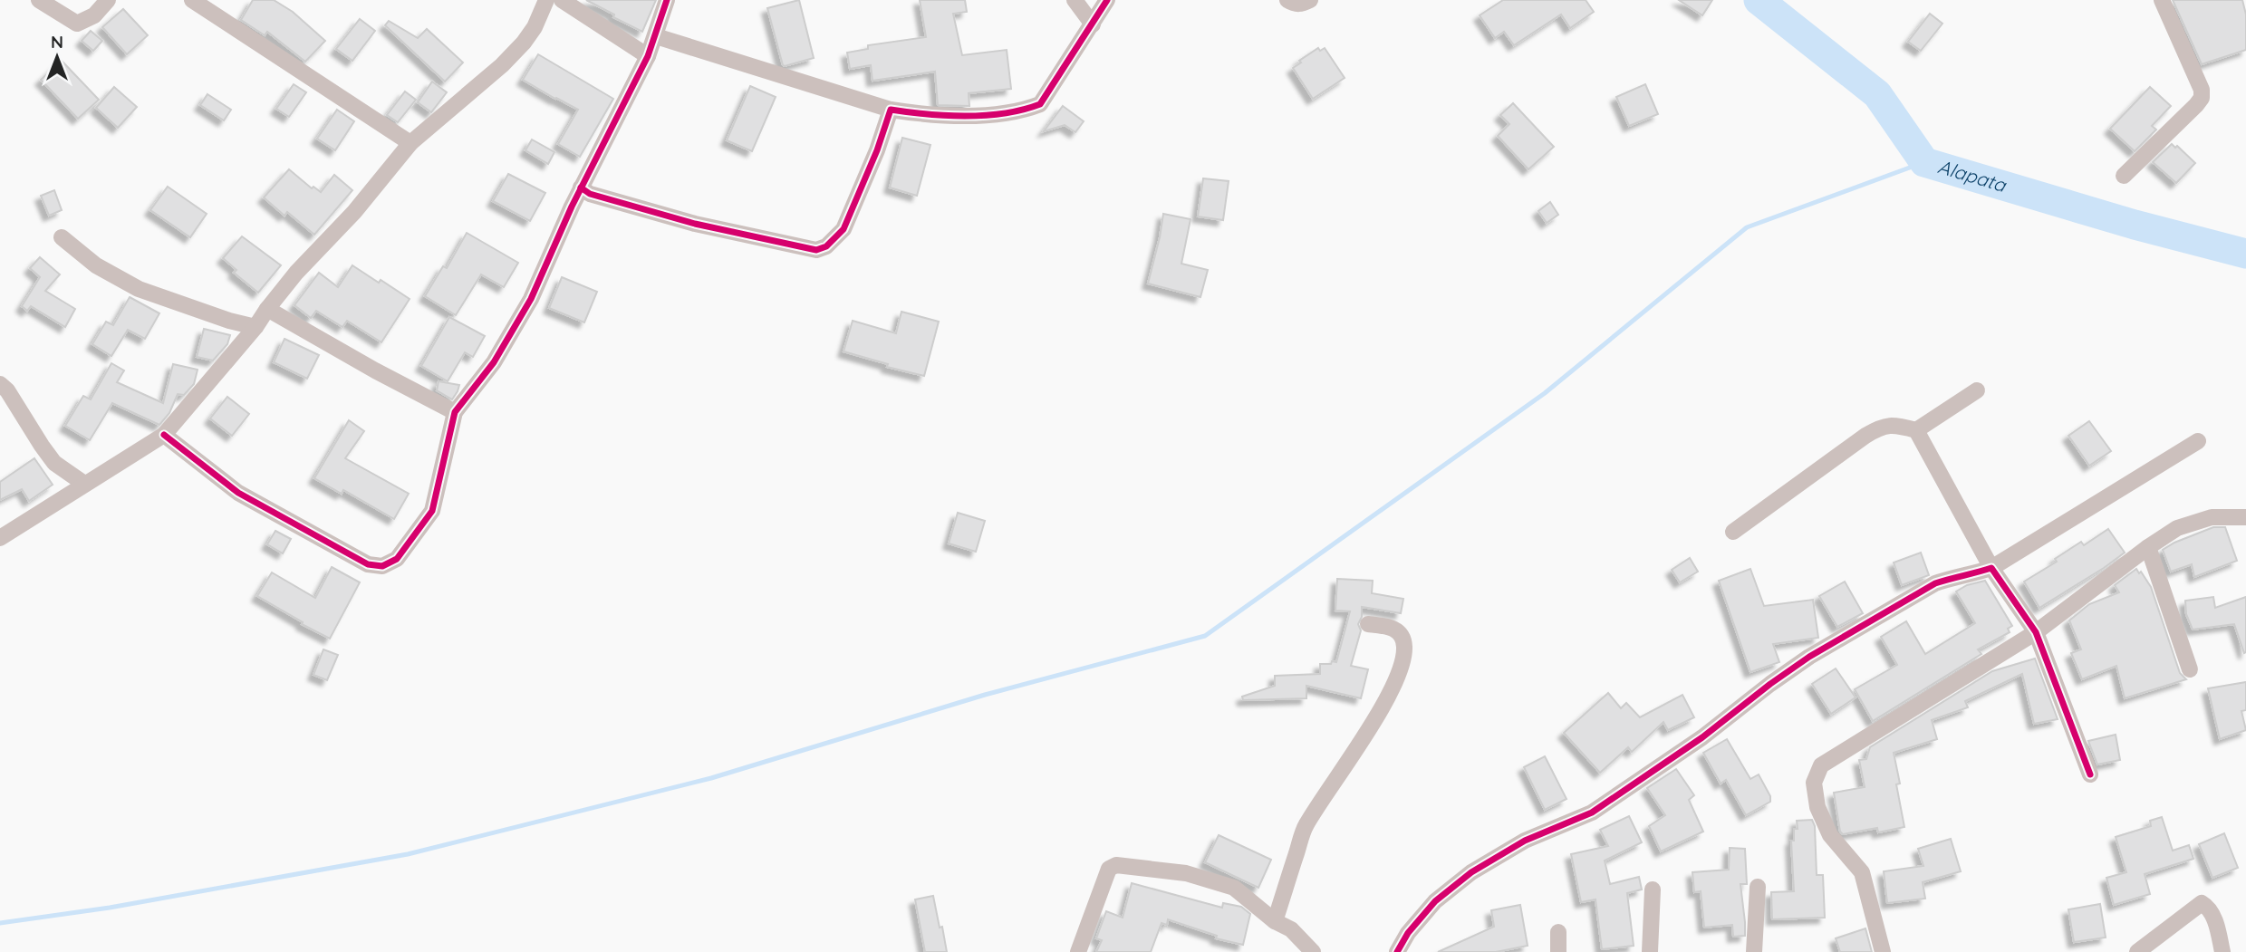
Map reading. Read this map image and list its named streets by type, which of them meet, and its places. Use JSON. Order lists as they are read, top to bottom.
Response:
{
  "water": ["Alapata"],
  "north": "top"
}
